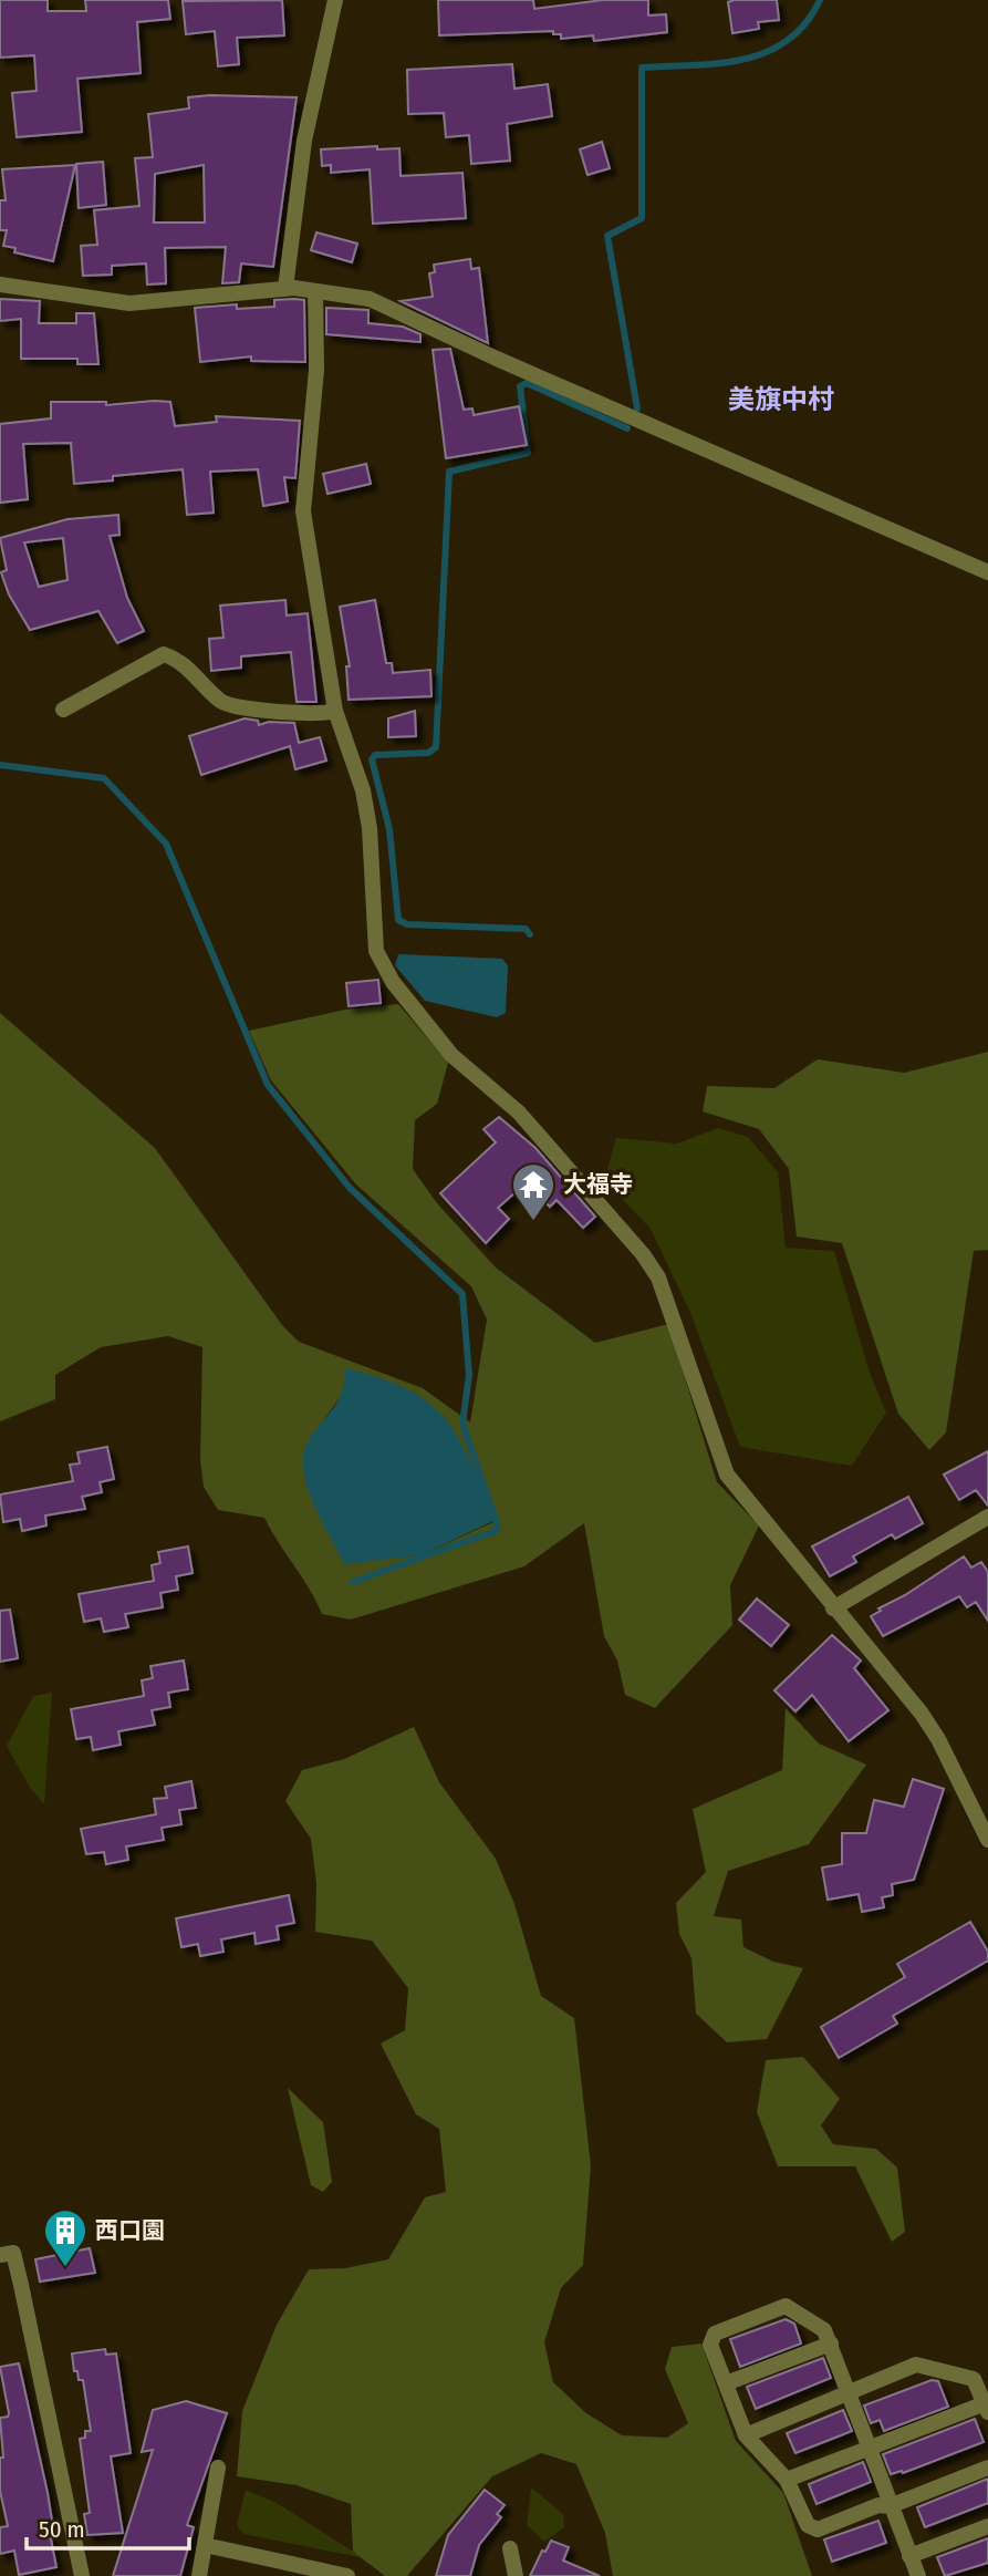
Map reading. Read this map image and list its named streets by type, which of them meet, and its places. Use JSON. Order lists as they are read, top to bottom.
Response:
{
  "districts": ["美旗中村"],
  "places": {
    "temple": ["大福寺"],
    "building": ["西口園"]
  },
  "scale_bar": "50 m"
}
